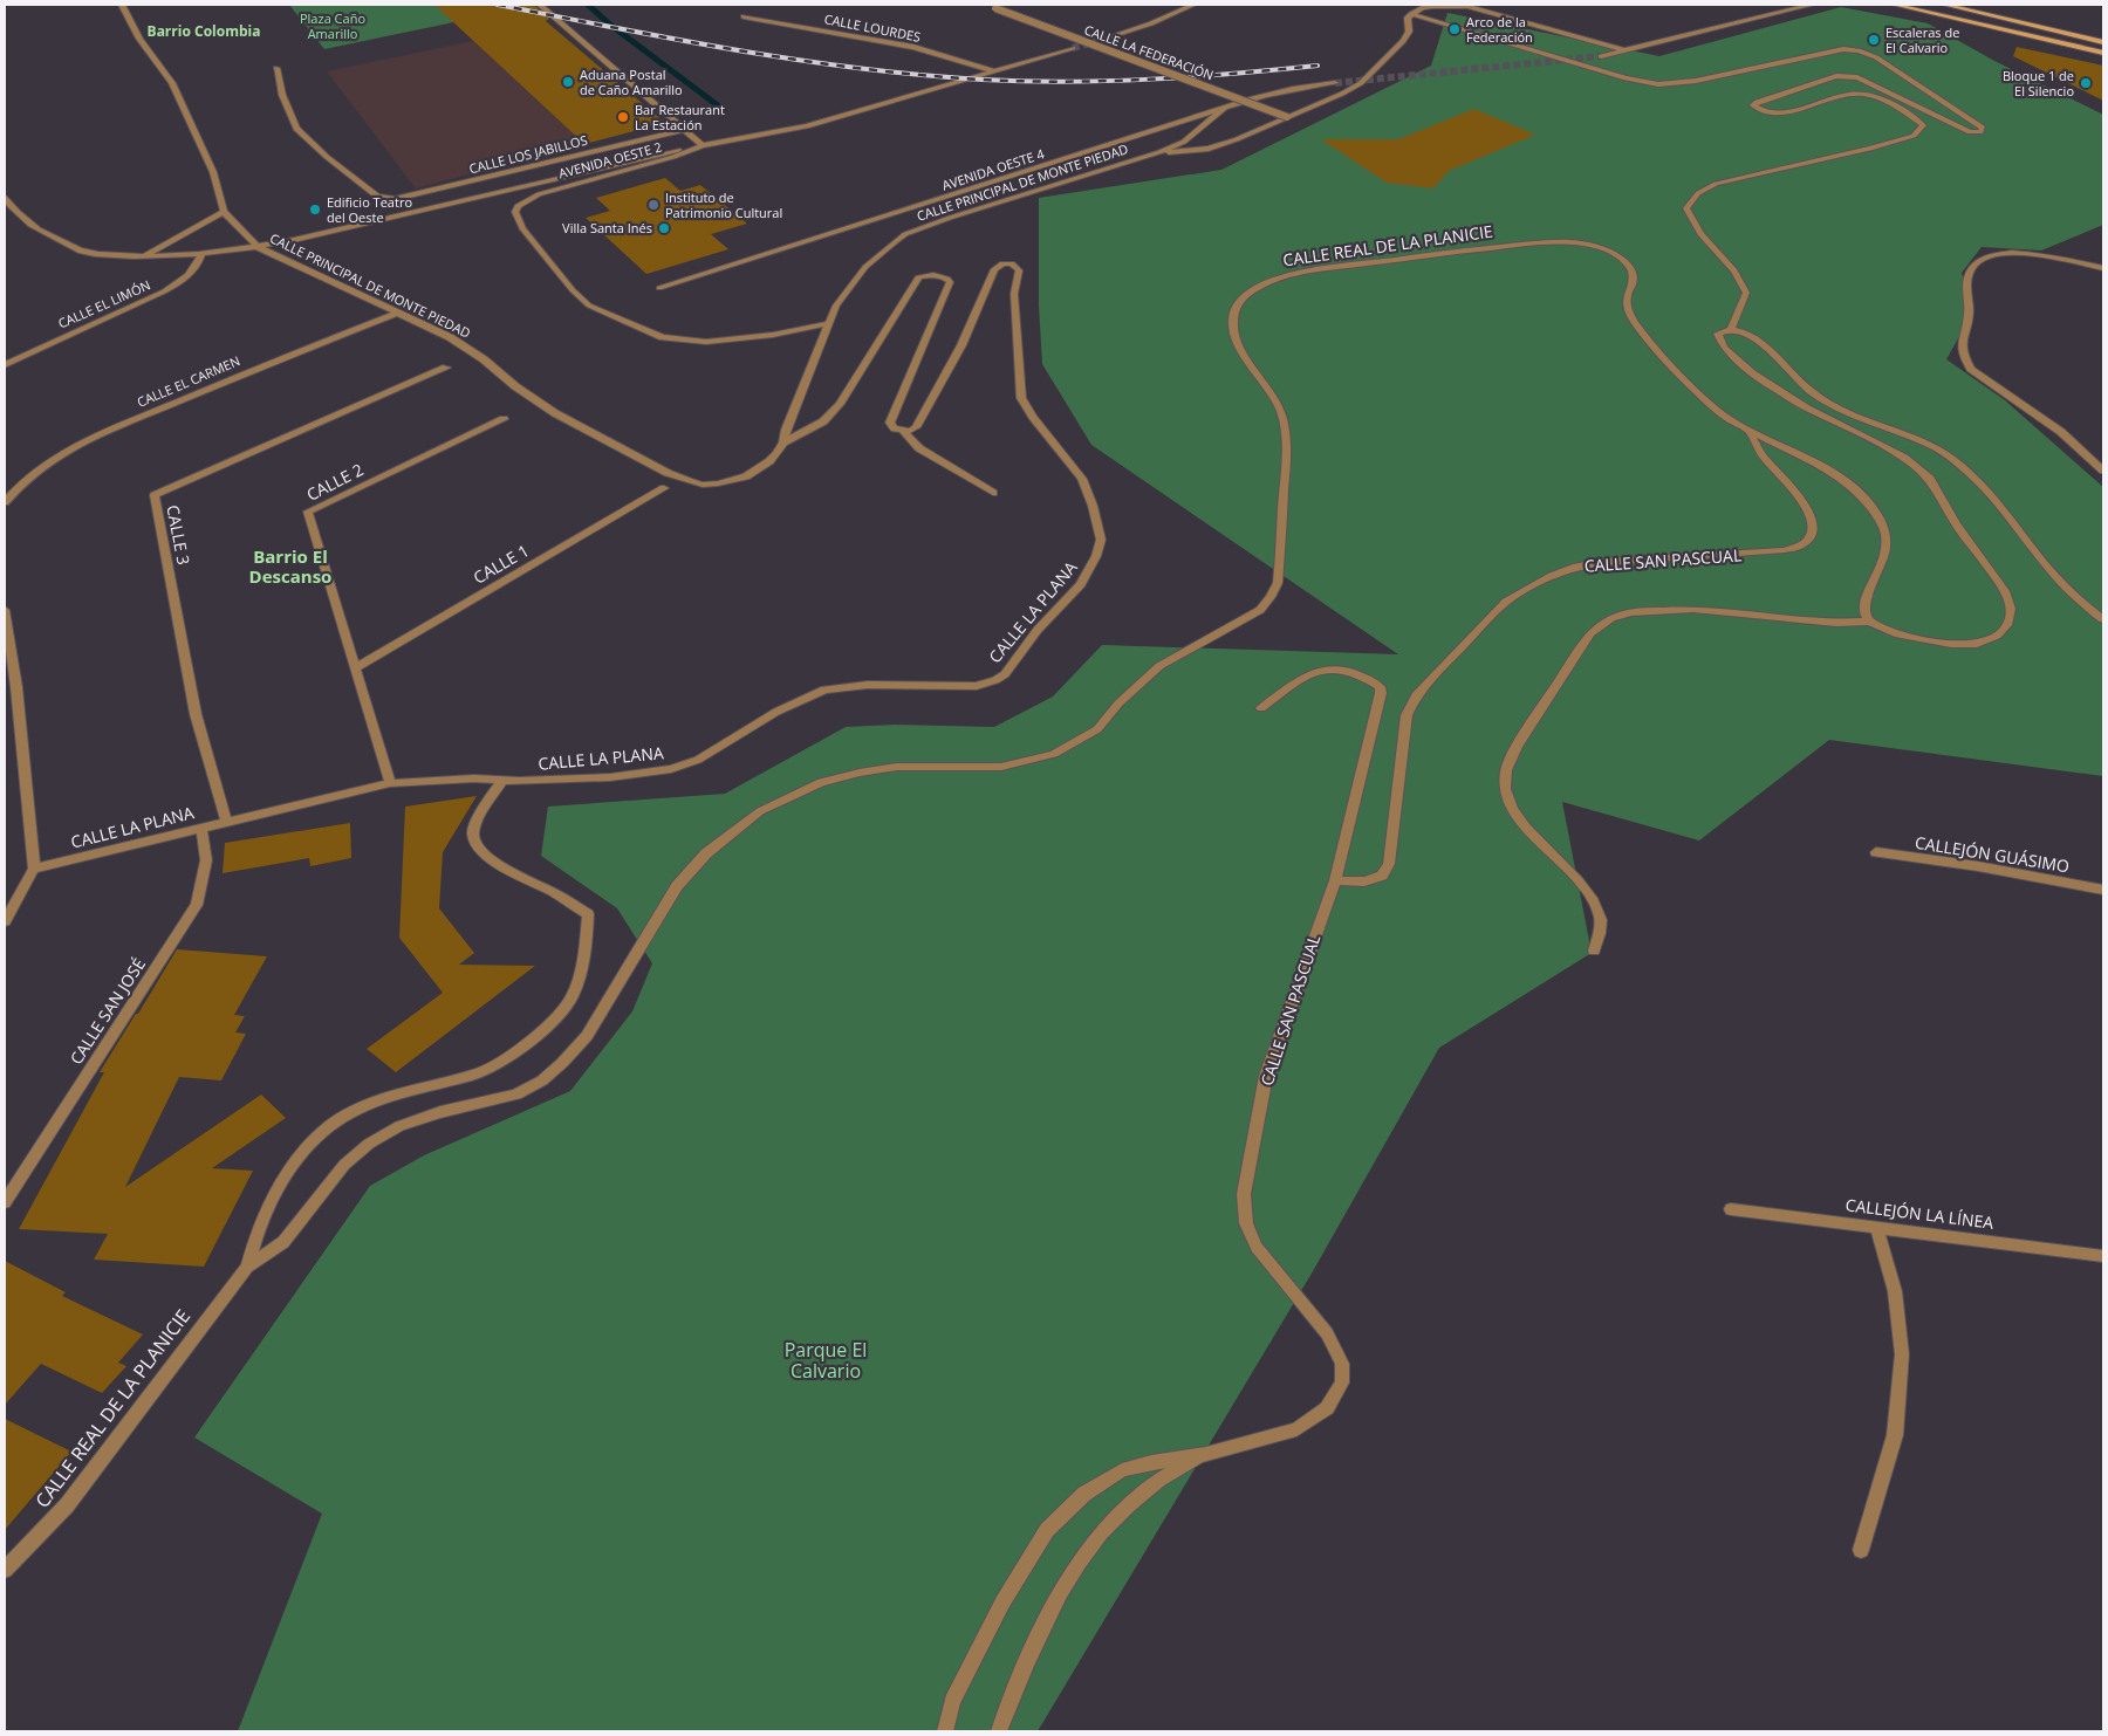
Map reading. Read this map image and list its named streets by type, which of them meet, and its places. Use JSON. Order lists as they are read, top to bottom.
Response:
{
  "streets": {
    "street": [
      "CALLE LOURDES",
      "CALLE LA FEDERACIÓN",
      "CALLE LOS JABILLOS",
      "AVENIDA OESTE 2",
      "AVENIDA OESTE 4",
      "CALLE PRINCIPAL DE MONTE PIEDAD",
      "CALLE REAL DE LA PLANICIE",
      "CALLE EL LIMÓN",
      "CALLE EL CARMEN",
      "CALLE 2",
      "CALLE 3",
      "CALLE SAN PASCUAL",
      "CALLE 1",
      "CALLE LA PLANA",
      "CALLEJÓN GUÁSIMO",
      "CALLE SAN JOSÉ",
      "CALLEJÓN LA LÍNEA"
    ]
  },
  "crossings": [
    ["CALLE LOURDES", "AVENIDA OESTE 2"],
    ["AVENIDA OESTE 2", "CALLE PRINCIPAL DE MONTE PIEDAD"],
    ["AVENIDA OESTE 4", "CALLE PRINCIPAL DE MONTE PIEDAD"],
    ["CALLE PRINCIPAL DE MONTE PIEDAD", "CALLE EL CARMEN"],
    ["CALLE REAL DE LA PLANICIE", "CALLE SAN PASCUAL"],
    ["CALLE REAL DE LA PLANICIE", "CALLE LA PLANA"],
    ["CALLE 2", "CALLE 1"],
    ["CALLE 2", "CALLE LA PLANA"],
    ["CALLE 3", "CALLE LA PLANA"],
    ["CALLE LA PLANA", "CALLE SAN JOSÉ"]
  ],
  "districts": ["Barrio Colombia", "Barrio El Descanso"],
  "parks": ["Plaza Caño Amarillo", "Parque El Calvario"],
  "places": [
    "Arco de la Federación",
    "Escaleras de El Calvario",
    "Aduana Postal de Caño Amarillo",
    "Bloque 1 de El Silencio",
    "Bar Restaurant La Estación",
    "Instituto de Patrimonio Cultural",
    "Edificio Teatro del Oeste",
    "Villa Santa Inés"
  ]
}
